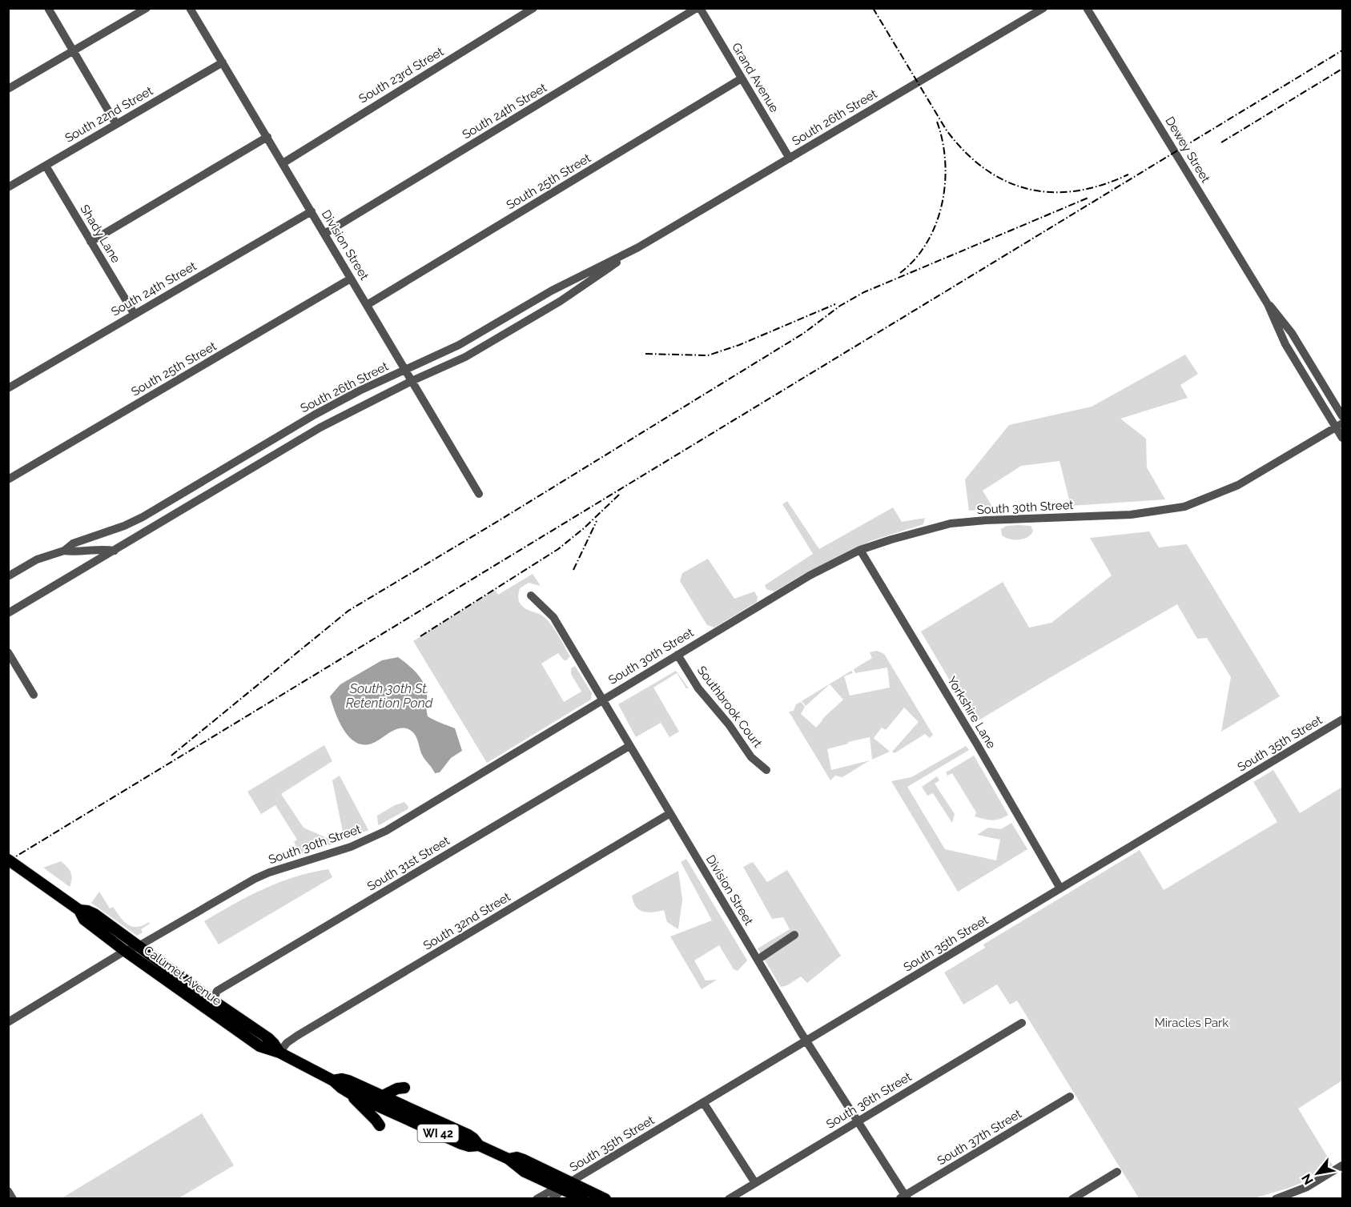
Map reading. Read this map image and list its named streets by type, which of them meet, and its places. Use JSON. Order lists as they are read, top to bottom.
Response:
{
  "streets": {
    "main road": ["Calumet Avenue", "WI 42"],
    "street": [
      "South 23rd Street",
      "Grand Avenue",
      "South 24th Street",
      "South 22nd Street",
      "South 26th Street",
      "Dewey Street",
      "South 25th Street",
      "Shady Lane",
      "Division Street",
      "South 30th Street",
      "Southbrook Court",
      "Yorkshire Lane",
      "South 35th Street",
      "South 31st Street",
      "South 32nd Street",
      "South 36th Street",
      "South 37th Street"
    ]
  },
  "crossings": [
    ["South 23rd Street", "Division Street"],
    ["Grand Avenue", "South 24th Street"],
    ["Grand Avenue", "South 26th Street"],
    ["Grand Avenue", "South 25th Street"],
    ["South 24th Street", "Shady Lane"],
    ["South 24th Street", "Division Street"],
    ["South 22nd Street", "Shady Lane"],
    ["South 22nd Street", "Division Street"],
    ["South 26th Street", "Division Street"],
    ["Dewey Street", "South 30th Street"],
    ["South 25th Street", "Division Street"],
    ["Division Street", "South 30th Street"],
    ["Division Street", "South 35th Street"],
    ["Division Street", "South 31st Street"],
    ["Division Street", "South 32nd Street"],
    ["Division Street", "South 36th Street"],
    ["Division Street", "South 37th Street"],
    ["South 30th Street", "Southbrook Court"],
    ["South 30th Street", "Yorkshire Lane"],
    ["South 30th Street", "Calumet Avenue"],
    ["Yorkshire Lane", "South 35th Street"],
    ["South 35th Street", "Calumet Avenue"],
    ["South 31st Street", "Calumet Avenue"],
    ["South 32nd Street", "Calumet Avenue"]
  ],
  "water": ["South 30th St. Retention Pond"],
  "parks": ["Miracles Park"],
  "north": "bottom left"
}
